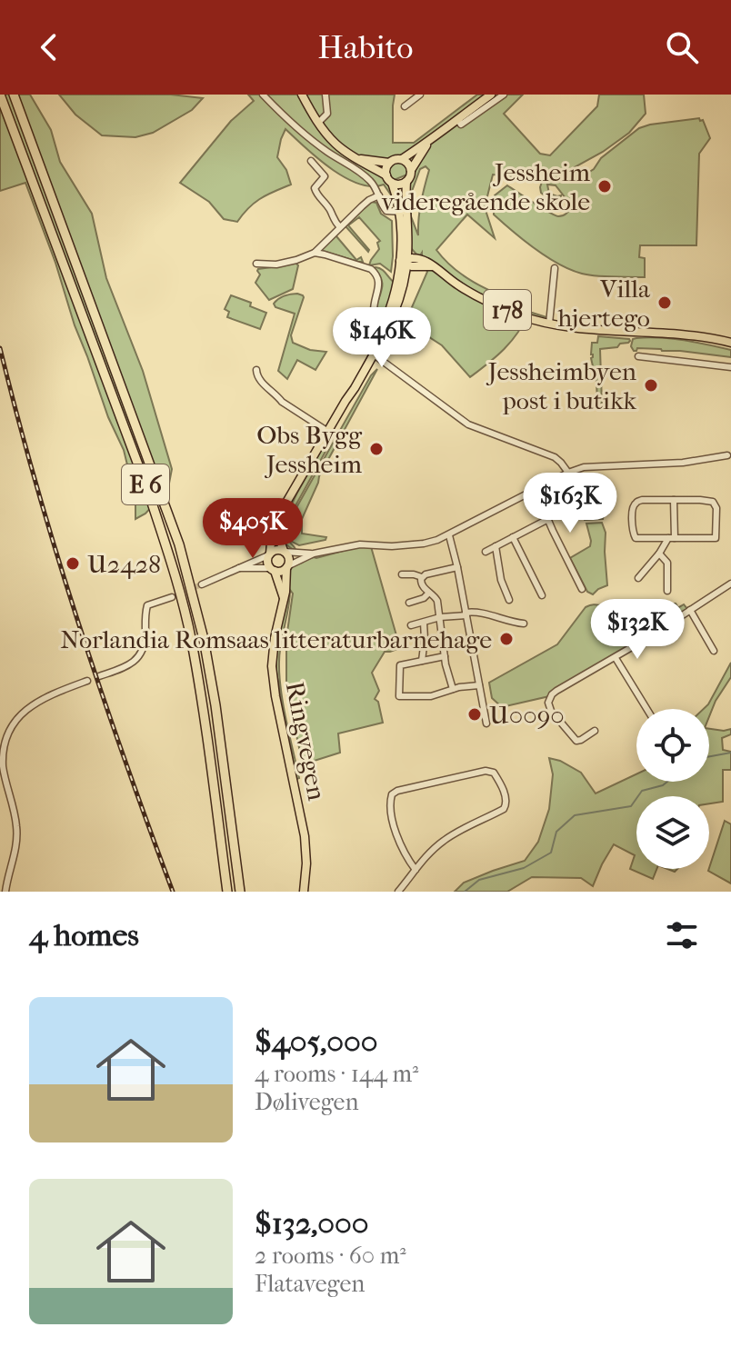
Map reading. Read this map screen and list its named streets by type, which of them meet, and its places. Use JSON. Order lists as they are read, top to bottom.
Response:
{
  "streets": {
    "highway": ["E 6"],
    "main road": ["178", "Ringvegen"]
  },
  "places": [
    "Jessheim videregående skole",
    "Villa hjertego",
    "Jessheimbyen post i butikk",
    "Obs Bygg Jessheim",
    "U2428",
    "Norlandia Romsaas litteraturbarnehage",
    "U0090"
  ],
  "page": {
    "header": "Habito",
    "price": [
      "$146K",
      "$163K",
      "$405K",
      "$132K"
    ],
    "heading": "4 homes",
    "list": [
      {
        "name": "$405,000",
        "note": "4 rooms · 144 m² · Dølivegen"
      },
      {
        "name": "$132,000",
        "note": "2 rooms · 60 m² · Flatavegen"
      }
    ]
  }
}
